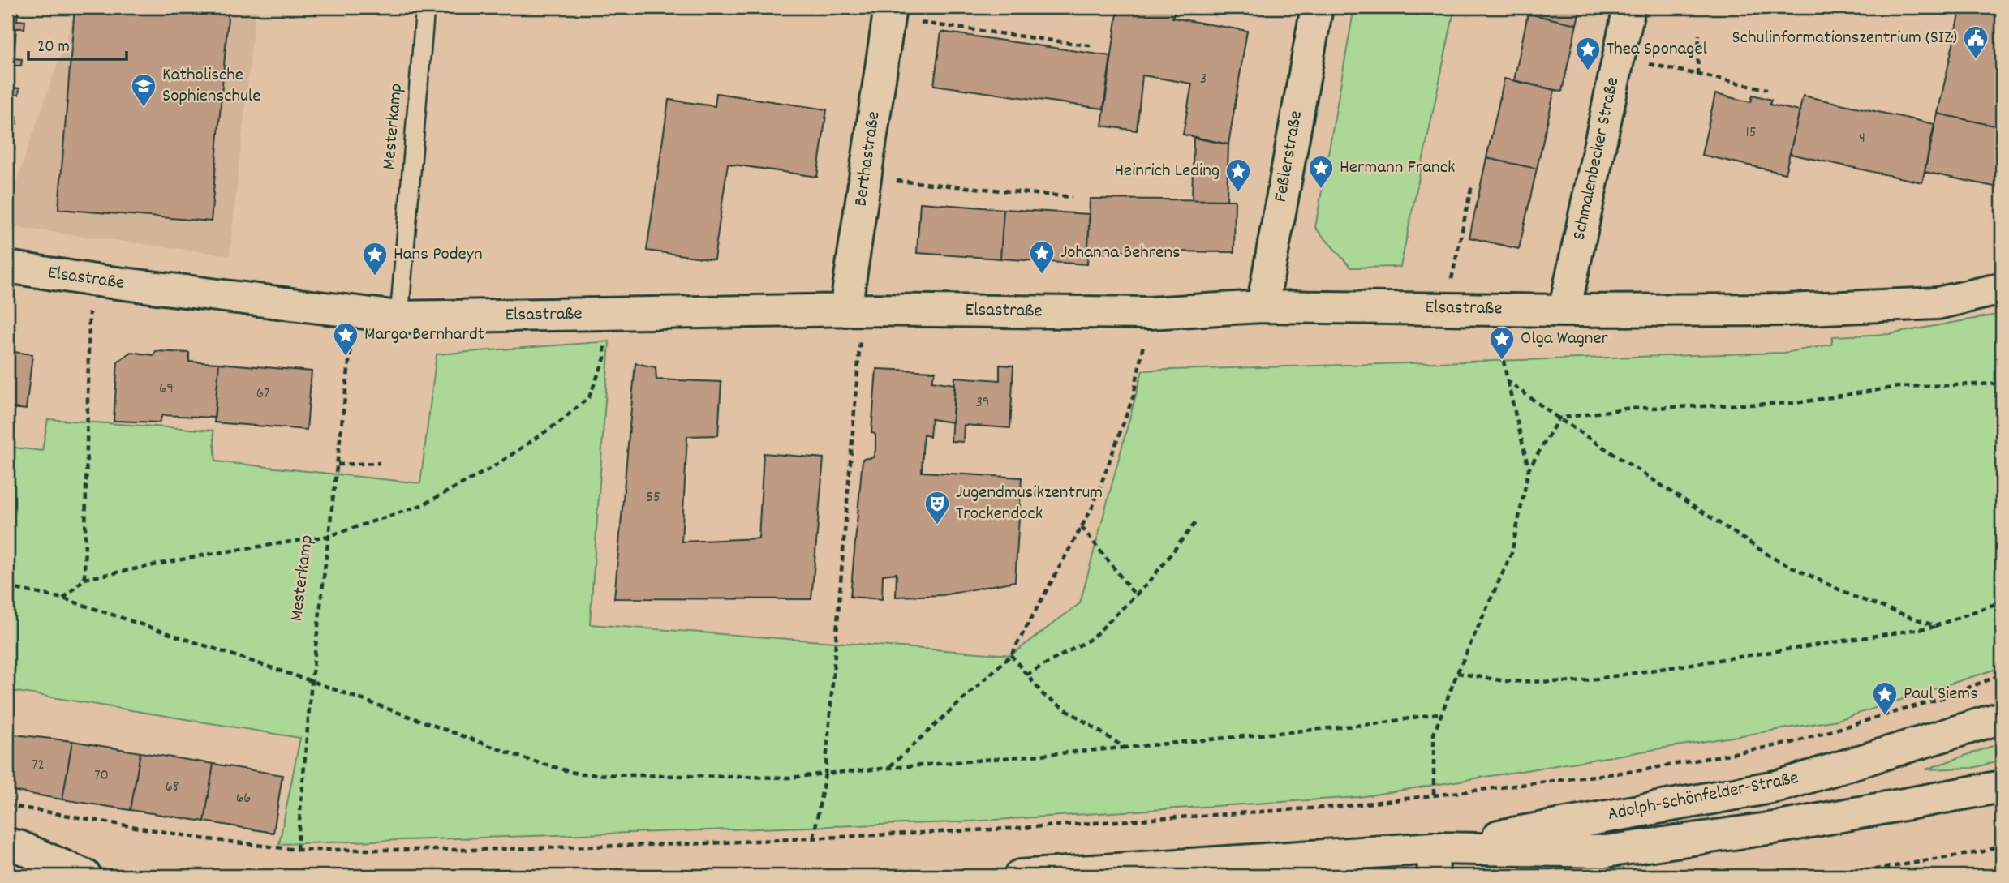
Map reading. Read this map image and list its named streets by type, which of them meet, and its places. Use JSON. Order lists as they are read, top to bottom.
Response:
{
  "streets": {
    "street": [
      "Feßlerstraße",
      "Berthastraße",
      "Schmalenbecker Straße",
      "Elsastraße",
      "Adolph-Schönfelder-Straße"
    ],
    "lane": ["Mesterkamp"]
  },
  "crossings": [
    ["Mesterkamp", "Elsastraße"],
    ["Feßlerstraße", "Elsastraße"],
    ["Berthastraße", "Elsastraße"],
    ["Schmalenbecker Straße", "Elsastraße"]
  ],
  "places": {
    "public building": ["Schulinformationszentrium (SIZ)"],
    "place": [
      "Thea Sponagel",
      "Hermann Franck",
      "Heinrich Leding",
      "Johanna Behrens",
      "Hans Podeyn",
      "Marga Bernhardt",
      "Olga Wagner",
      "Paul Siems"
    ],
    "school or university": ["Katholische Sophienschule"],
    "theatre": ["Jugendmusikzentrum Trockendock"]
  },
  "house_numbers": [
    "3",
    "15",
    "4",
    "69",
    "67",
    "39",
    "55",
    "72",
    "70",
    "68",
    "66"
  ],
  "scale_bar": "20 m"
}
